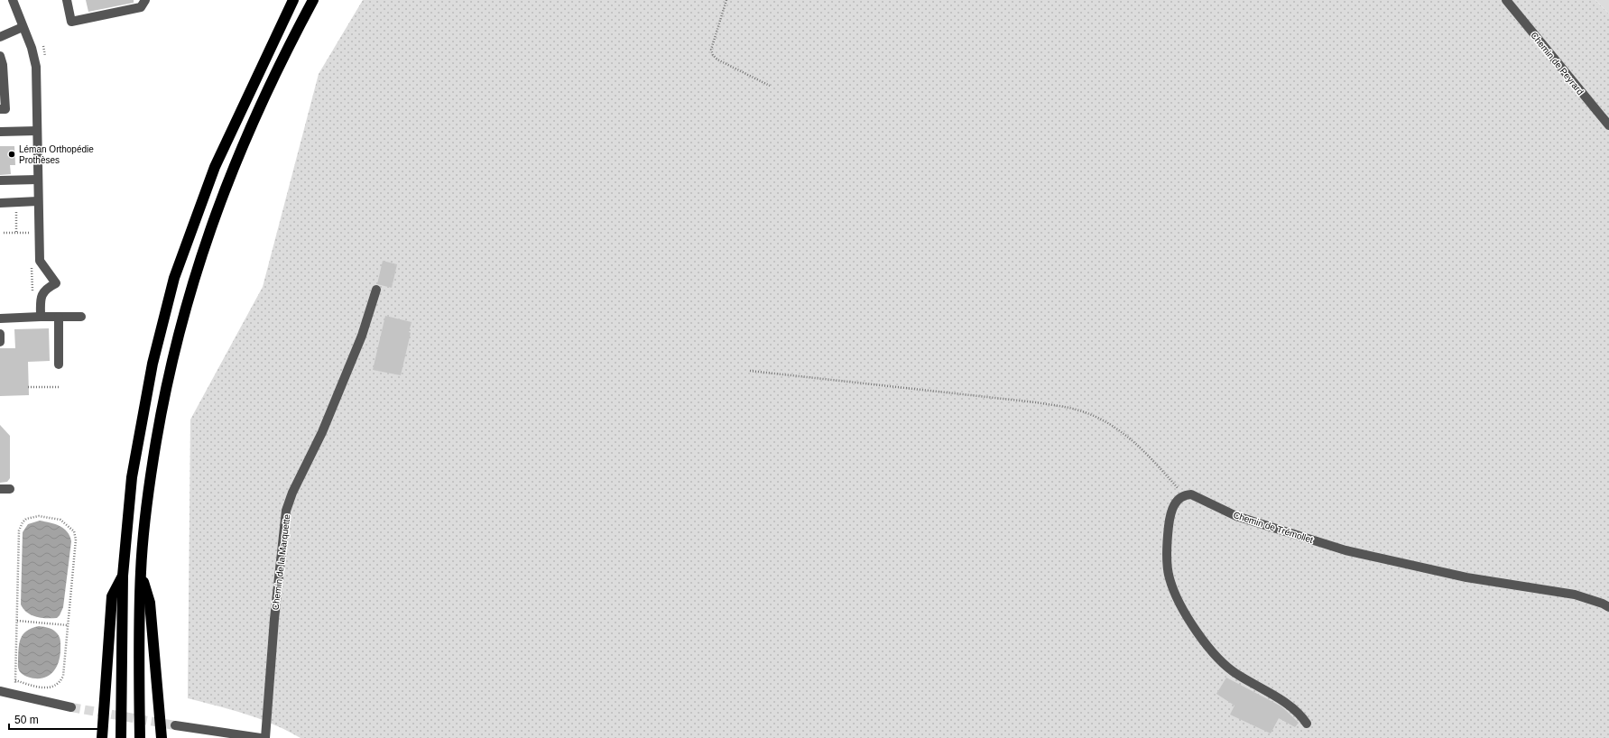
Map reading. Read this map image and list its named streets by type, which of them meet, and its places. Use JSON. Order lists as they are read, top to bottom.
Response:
{
  "streets": {
    "street": ["Chemin de Peyrard", "Chemin de Trémollet", "Chemin de la Marquette"]
  },
  "places": ["Léman Orthopédie Prothèses"],
  "scale_bar": "50 m"
}
